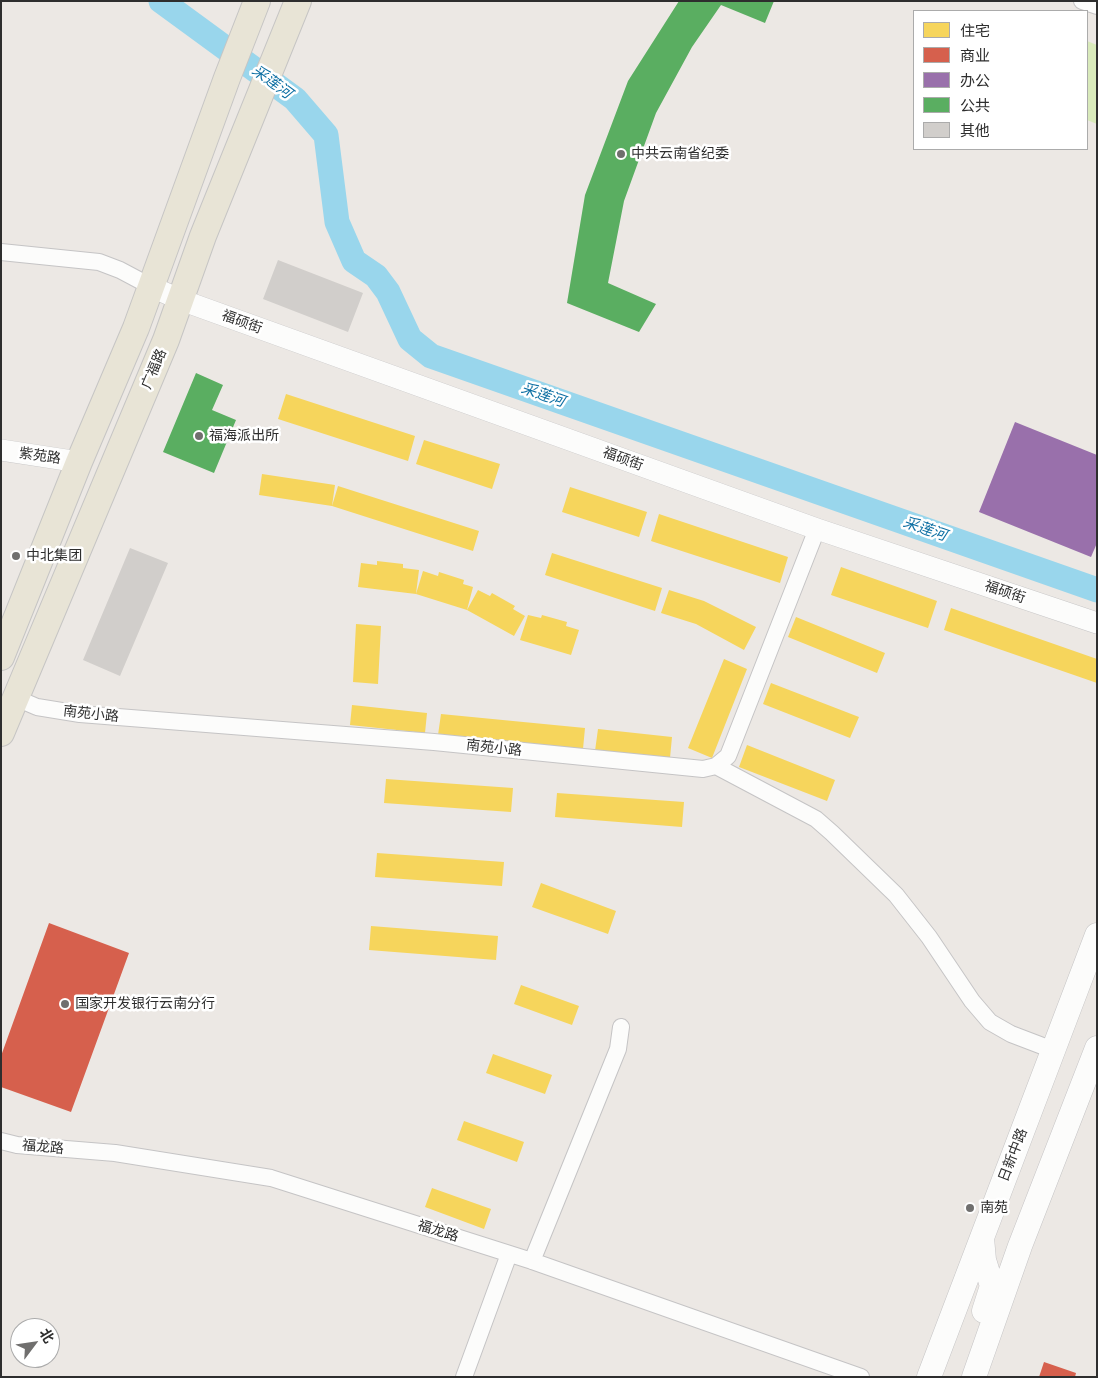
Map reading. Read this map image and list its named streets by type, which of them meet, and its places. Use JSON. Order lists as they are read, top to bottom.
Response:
{
  "streets": {
    "main road": ["广福路", "日新中路"],
    "street": [
      "福硕街",
      "紫苑路",
      "南苑小路",
      "福龙路"
    ]
  },
  "crossings": [
    ["福硕街", "广福路"],
    ["广福路", "南苑小路"]
  ],
  "water": ["采莲河"],
  "places": [
    "中共云南省纪委",
    "福海派出所",
    "中北集团",
    "国家开发银行云南分行",
    "南苑"
  ],
  "legend": [
    "住宅",
    "商业",
    "办公",
    "公共",
    "其他"
  ],
  "north": "top right"
}
